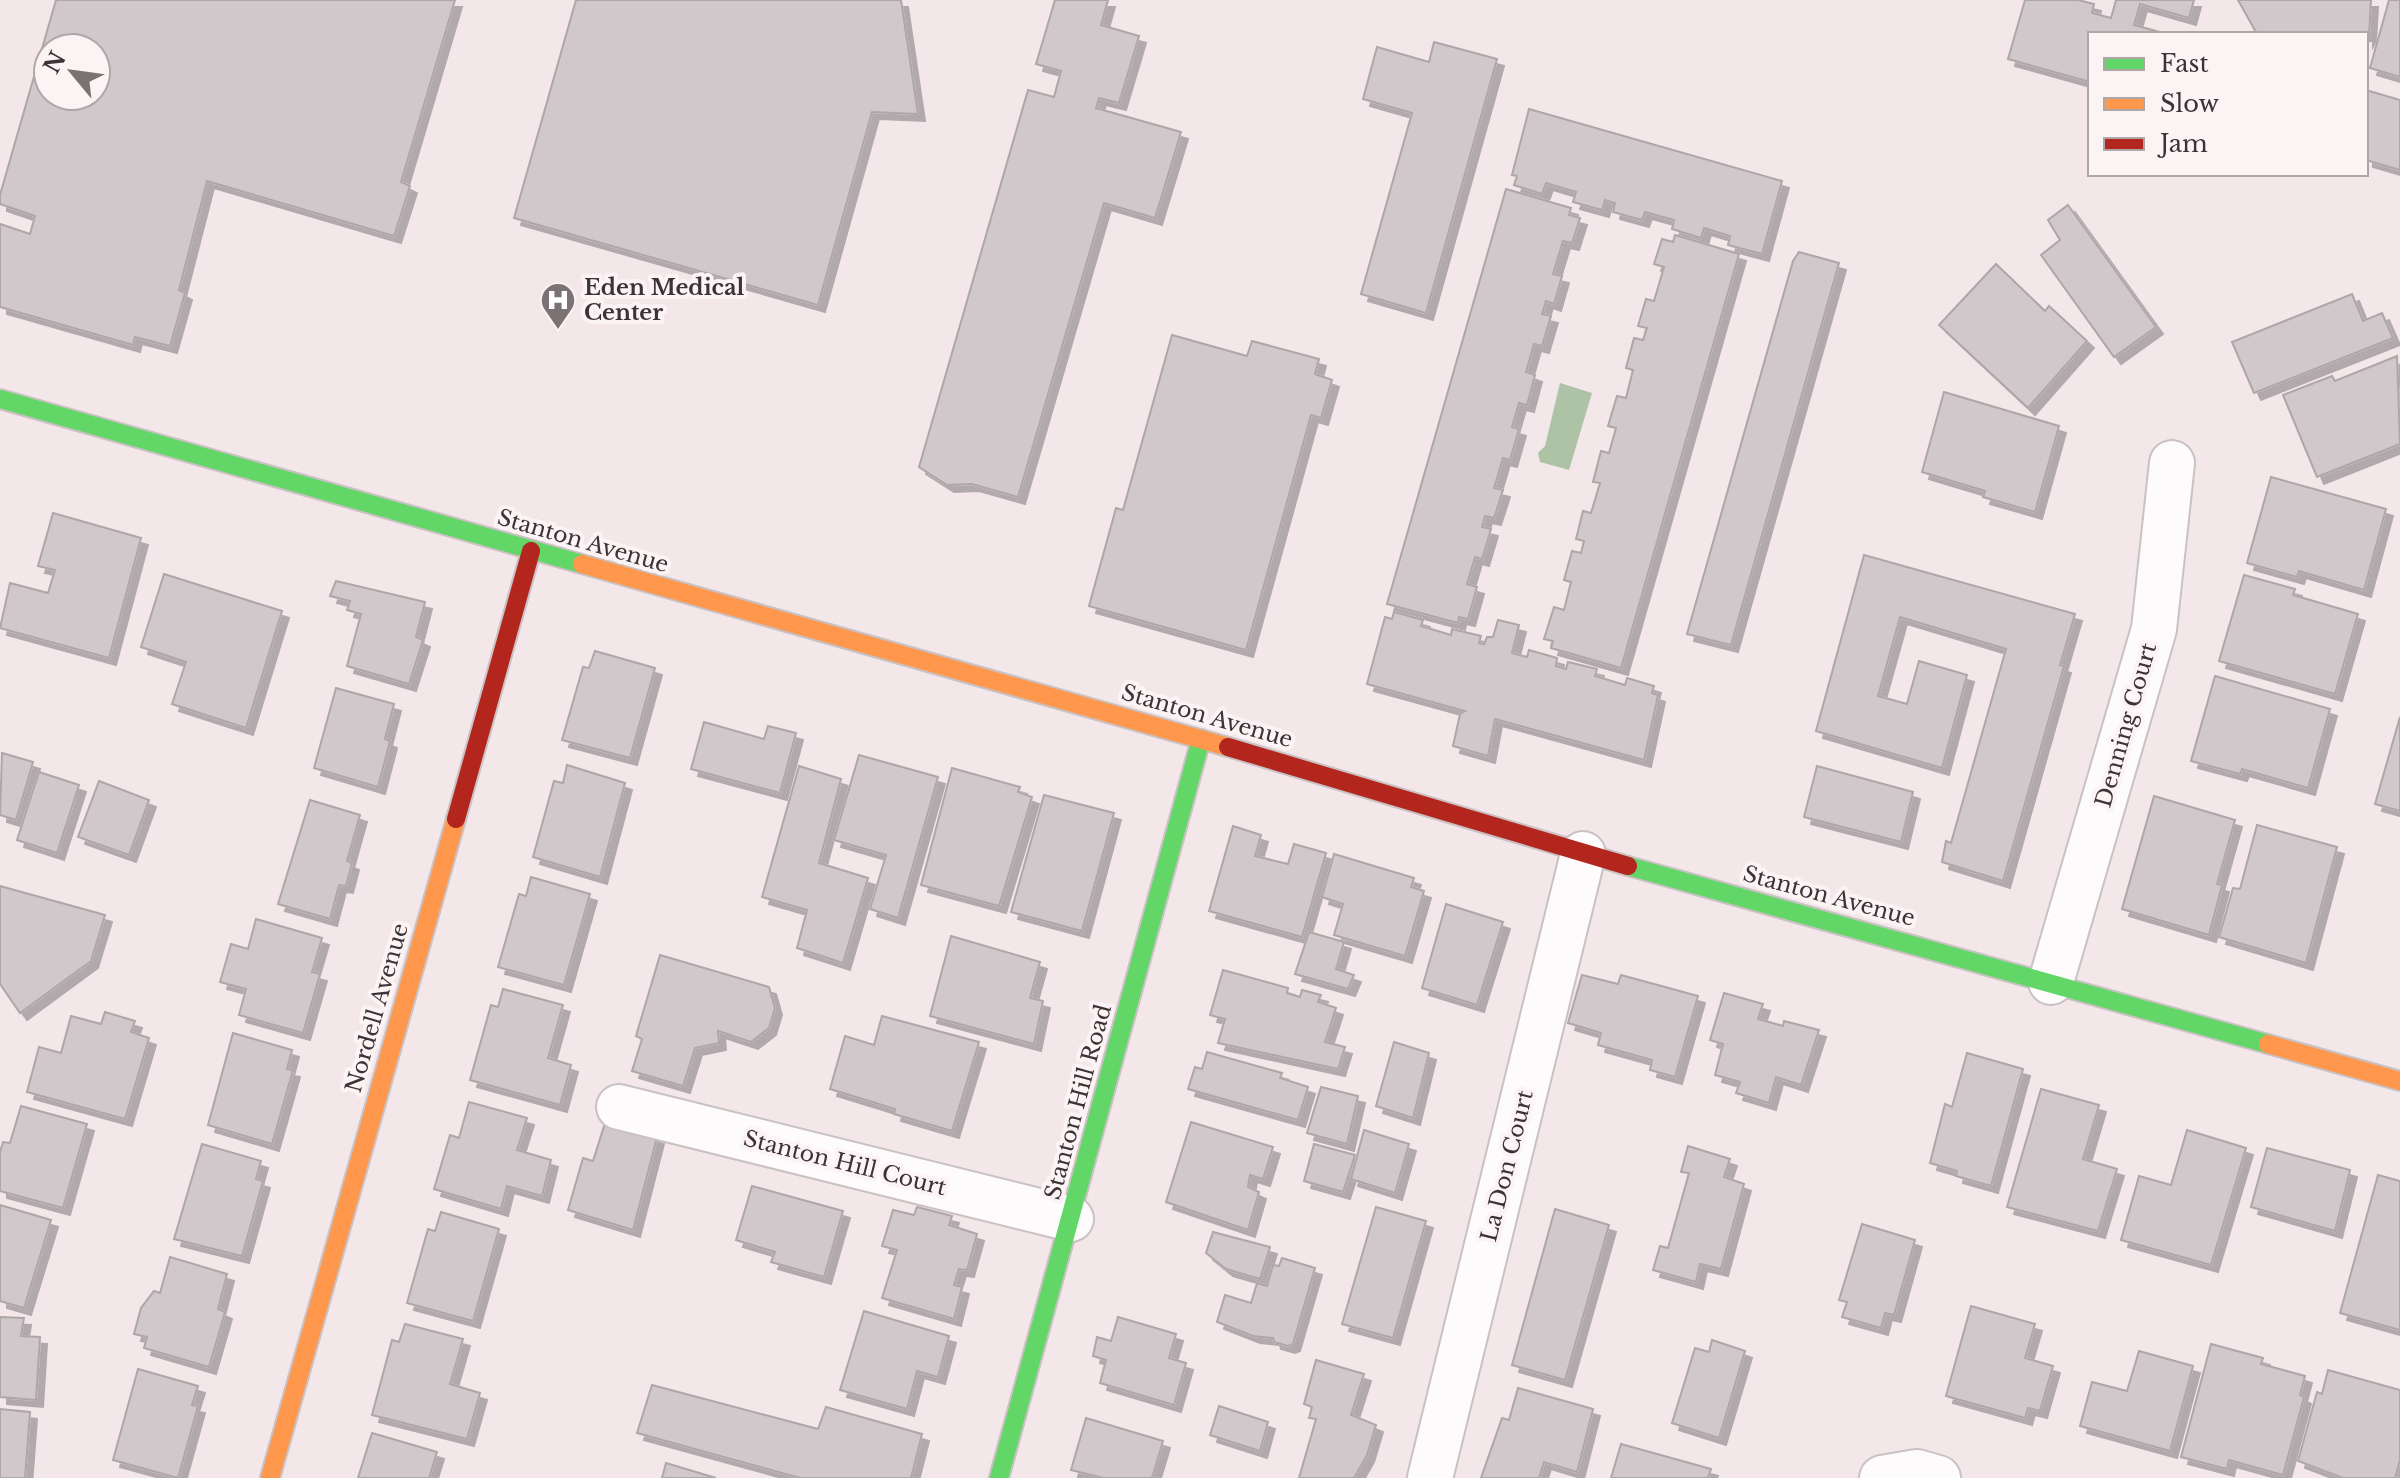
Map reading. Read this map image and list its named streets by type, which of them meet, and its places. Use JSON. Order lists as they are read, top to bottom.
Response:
{
  "streets": {
    "street": [
      "Stanton Avenue",
      "Denning Court",
      "Nordell Avenue",
      "Stanton Hill Road",
      "Stanton Hill Court",
      "La Don Court"
    ]
  },
  "crossings": [
    ["Stanton Avenue", "Denning Court"],
    ["Stanton Avenue", "Nordell Avenue"],
    ["Stanton Avenue", "Stanton Hill Road"],
    ["Stanton Avenue", "La Don Court"],
    ["Stanton Hill Road", "Stanton Hill Court"]
  ],
  "places": {
    "hospital": ["Eden Medical Center"]
  },
  "legend": ["Fast", "Slow", "Jam"],
  "north": "top left"
}
